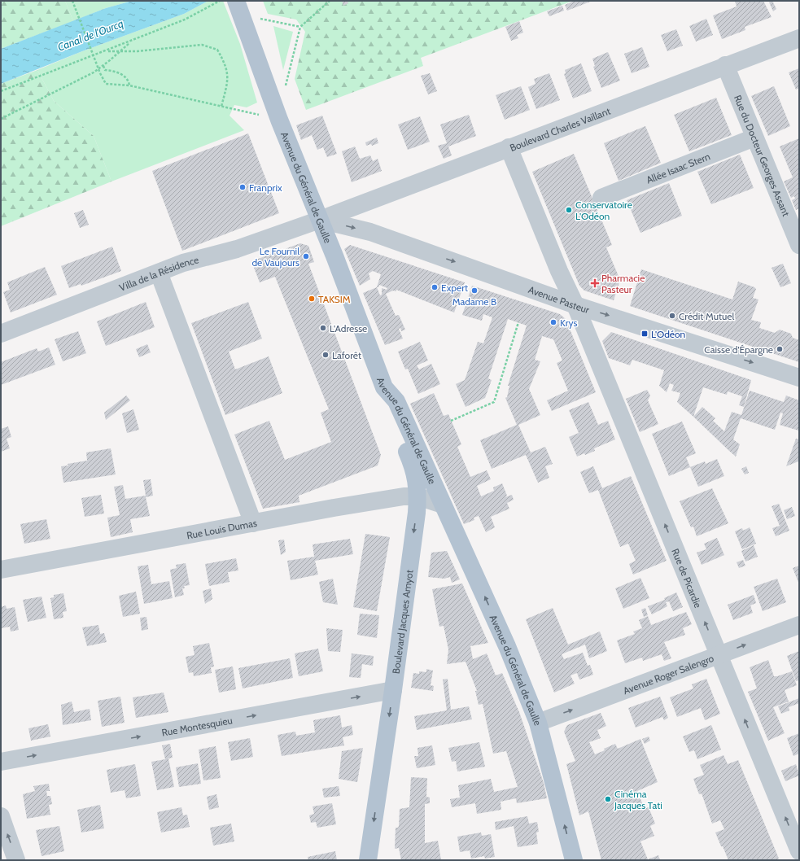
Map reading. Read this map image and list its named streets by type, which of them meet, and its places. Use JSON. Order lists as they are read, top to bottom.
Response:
{
  "streets": {
    "main road": ["Avenue du Général de Gaulle", "Boulevard Jacques Amyot"],
    "street": [
      "Boulevard Charles Vaillant",
      "Rue du Docteur Georges Assant",
      "Allée Isaac Stern",
      "Villa de la Résidence",
      "Avenue Pasteur",
      "Rue Louis Dumas",
      "Rue de Picardie",
      "Avenue Roger Salengro",
      "Rue Montesquieu"
    ]
  },
  "crossings": [
    ["Boulevard Charles Vaillant", "Rue du Docteur Georges Assant"],
    ["Boulevard Charles Vaillant", "Avenue du Général de Gaulle"],
    ["Boulevard Charles Vaillant", "Villa de la Résidence"],
    ["Boulevard Charles Vaillant", "Avenue Pasteur"],
    ["Boulevard Charles Vaillant", "Rue de Picardie"],
    ["Rue du Docteur Georges Assant", "Allée Isaac Stern"],
    ["Avenue du Général de Gaulle", "Villa de la Résidence"],
    ["Avenue du Général de Gaulle", "Avenue Pasteur"],
    ["Avenue du Général de Gaulle", "Rue Louis Dumas"],
    ["Avenue du Général de Gaulle", "Boulevard Jacques Amyot"],
    ["Avenue du Général de Gaulle", "Avenue Roger Salengro"],
    ["Villa de la Résidence", "Avenue Pasteur"],
    ["Avenue Pasteur", "Rue de Picardie"],
    ["Rue Louis Dumas", "Boulevard Jacques Amyot"],
    ["Rue de Picardie", "Avenue Roger Salengro"],
    ["Boulevard Jacques Amyot", "Rue Montesquieu"]
  ],
  "one_way": [
    "Avenue du Général de Gaulle",
    "Avenue Pasteur",
    "Rue de Picardie",
    "Boulevard Jacques Amyot",
    "Avenue Roger Salengro",
    "Rue Montesquieu"
  ],
  "water": ["Canal de l'Ourcq"],
  "places": {
    "other": [
      "Franprix",
      "Conservatoire L'Odéon",
      "Le Fournil de Vaujours",
      "Expert",
      "Madame B",
      "TAKSIM",
      "Crédit Mutuel",
      "Krys",
      "L'Adresse",
      "Caisse d'Épargne",
      "Laforêt",
      "Cinéma Jacques Tati"
    ],
    "health": ["Pharmacie Pasteur"],
    "transit": ["L'Odéon"]
  }
}
